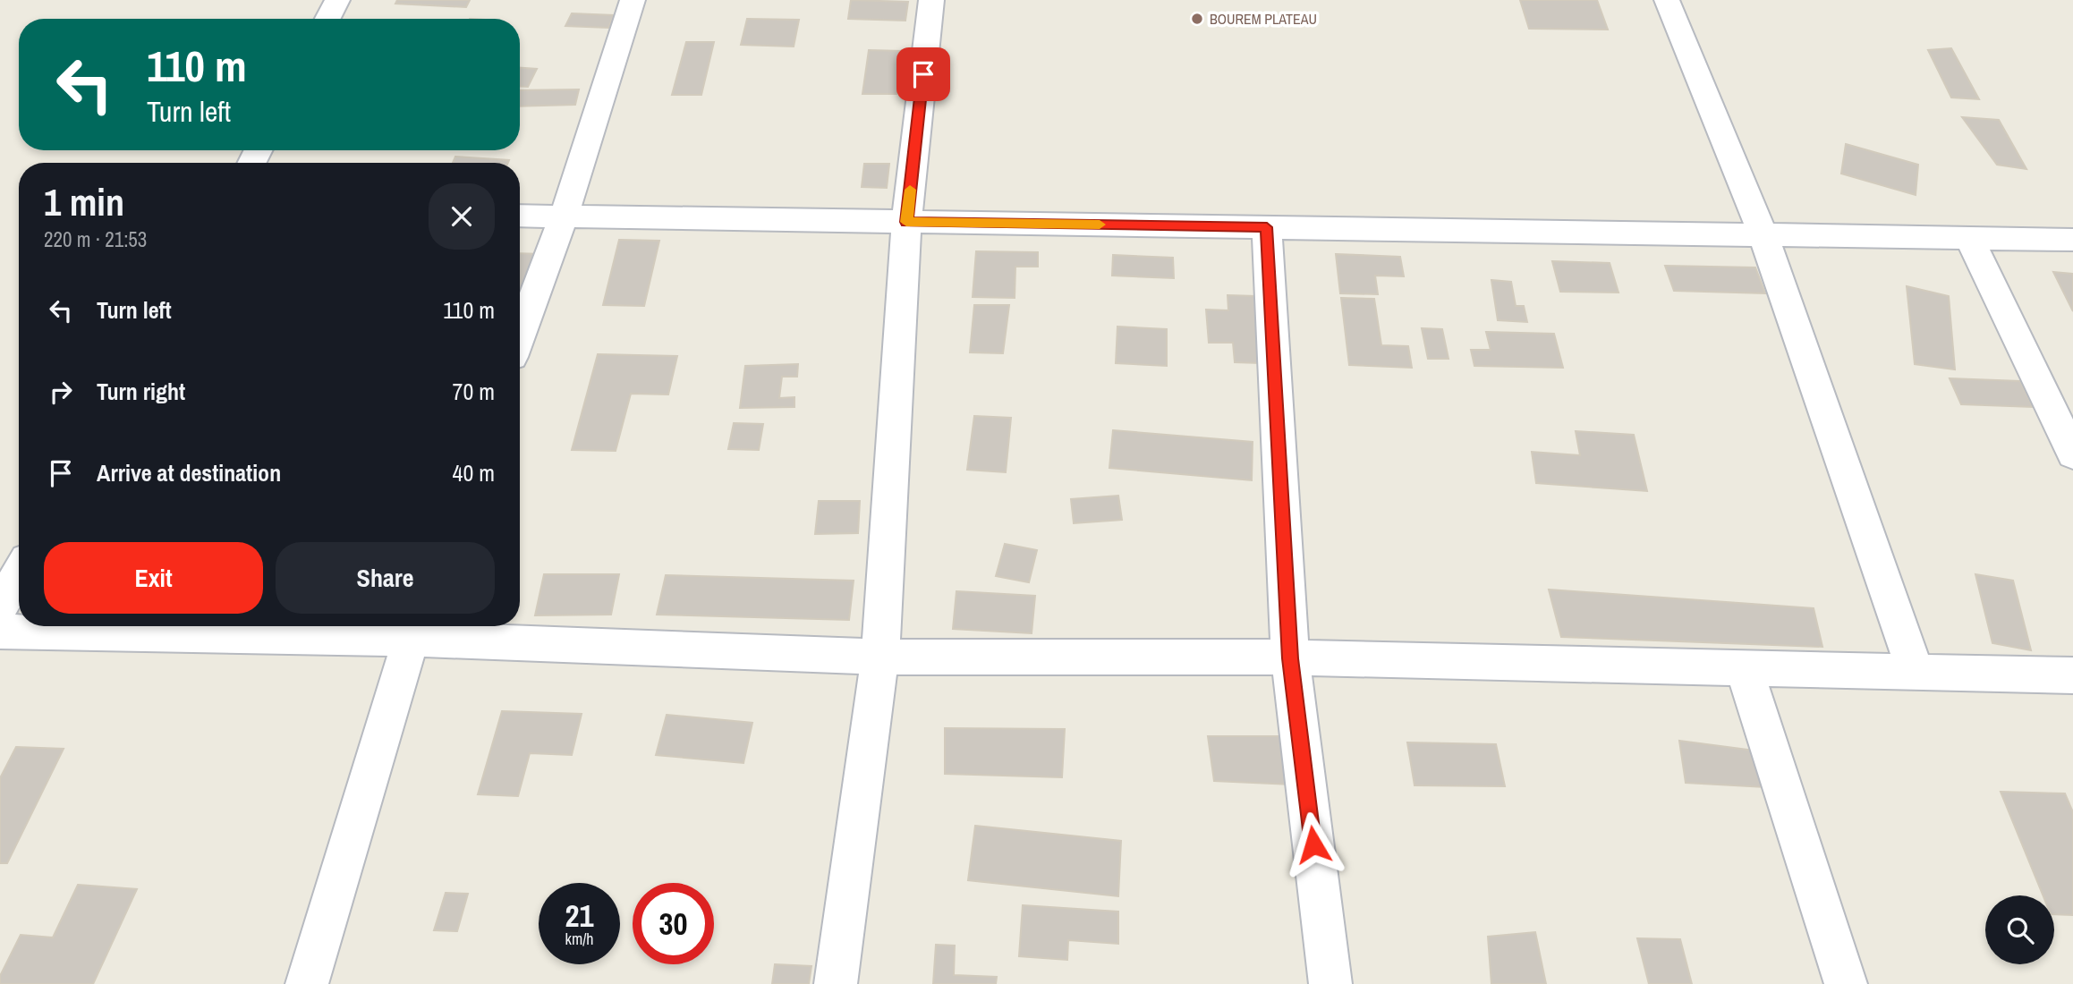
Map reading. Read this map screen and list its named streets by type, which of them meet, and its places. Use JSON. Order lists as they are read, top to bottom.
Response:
{
  "places": ["BOUREM PLATEAU"],
  "page": {
    "turn": ["110 m", "Turn left"],
    "heading": ["1 min", "220 m · 21:53"],
    "list": [
      {
        "name": "Turn left",
        "value": "110 m"
      },
      {
        "name": "Turn right",
        "value": "70 m"
      },
      {
        "name": "Arrive at destination",
        "value": "40 m"
      }
    ],
    "buttons": ["Exit", "Share"],
    "speed": "21 km/h",
    "limit": "30"
  }
}
